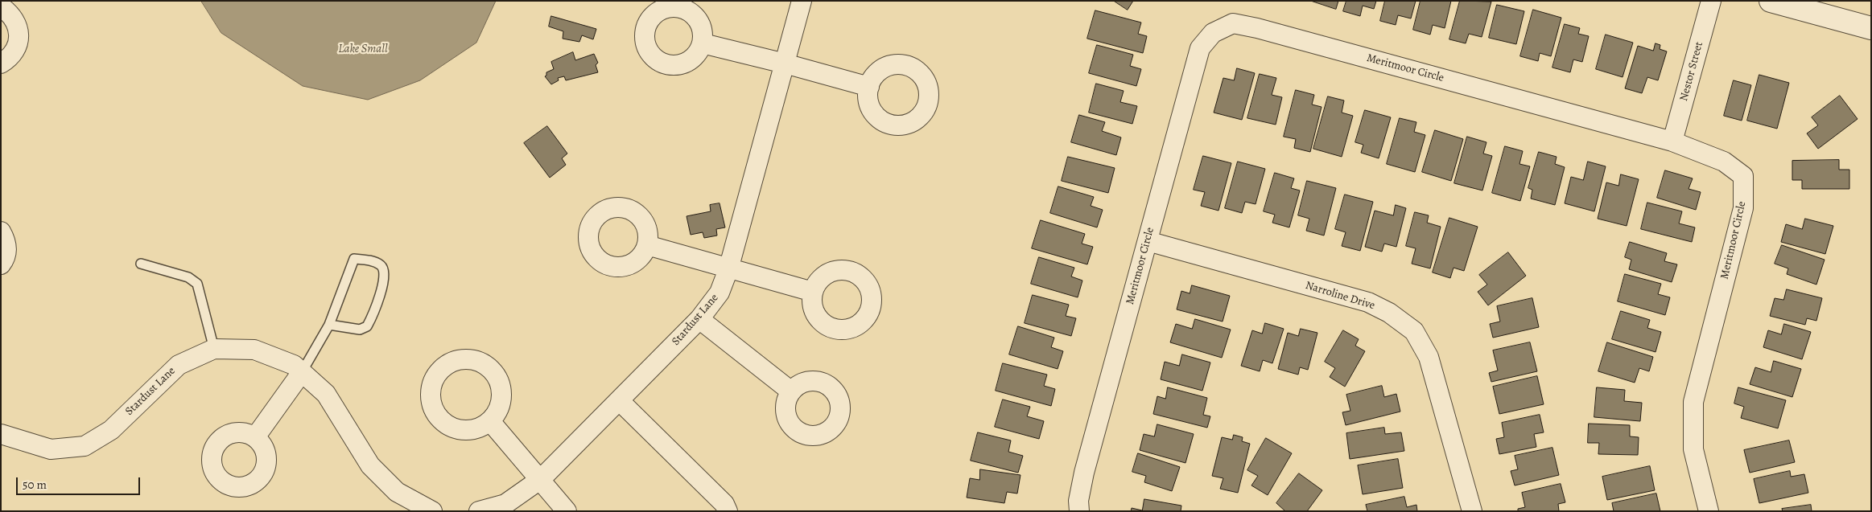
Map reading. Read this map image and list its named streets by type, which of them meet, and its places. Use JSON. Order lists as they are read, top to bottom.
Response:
{
  "streets": {
    "street": [
      "Meritmoor Circle",
      "Nestor Street",
      "Narroline Drive",
      "Stardust Lane"
    ]
  },
  "crossings": [
    ["Meritmoor Circle", "Nestor Street"],
    ["Meritmoor Circle", "Narroline Drive"]
  ],
  "water": ["Lake Small"],
  "scale_bar": "50 m"
}
